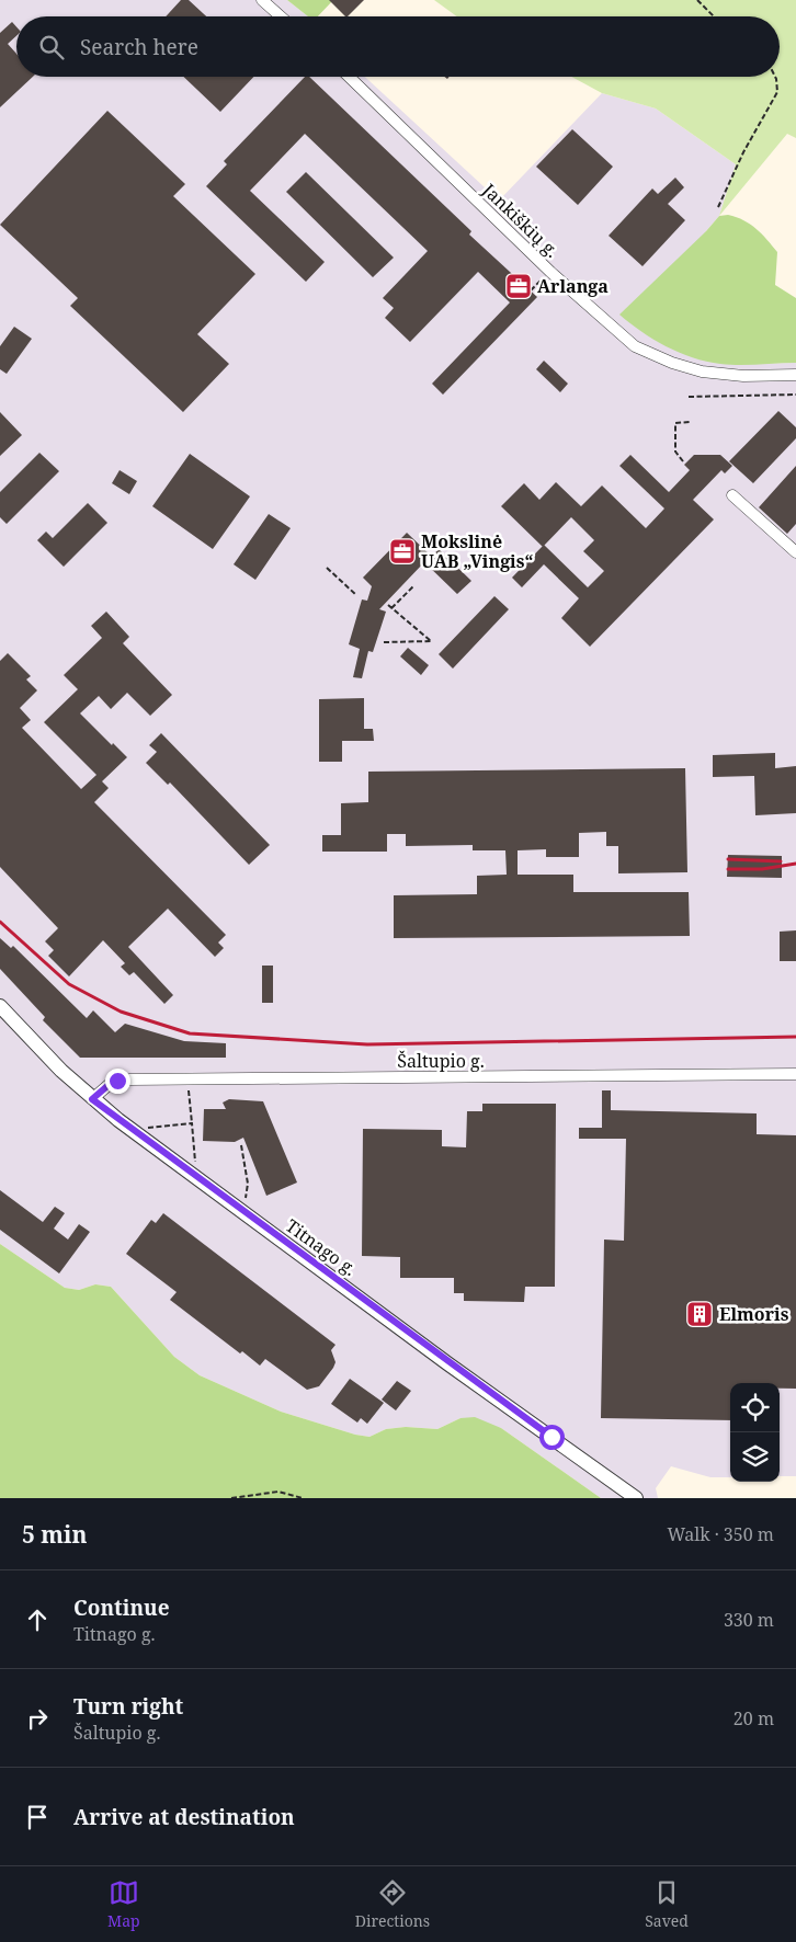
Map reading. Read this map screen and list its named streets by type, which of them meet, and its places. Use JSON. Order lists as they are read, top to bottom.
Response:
{
  "streets": {
    "street": ["Jankiškių g.", "Šaltupio g.", "Titnago g."]
  },
  "crossings": [
    ["Šaltupio g.", "Titnago g."]
  ],
  "places": {
    "office": ["Arlanga", "Mokslinė UAB „Vingis“"],
    "building": ["Elmoris"]
  },
  "page": {
    "search": "Search here",
    "heading": ["5 min", "Walk · 350 m"],
    "list": [
      ["Continue", "Titnago g.", "330 m"],
      ["Turn right", "Šaltupio g.", "20 m"],
      "Arrive at destination"
    ],
    "nav": ["Map", "Directions", "Saved"]
  }
}
